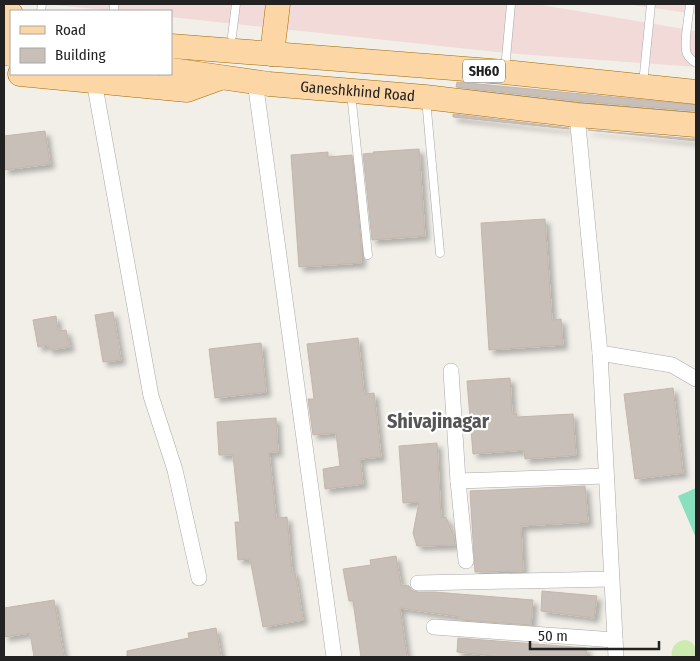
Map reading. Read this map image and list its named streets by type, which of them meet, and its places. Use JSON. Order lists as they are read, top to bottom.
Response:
{
  "streets": {
    "main road": ["SH60", "Ganeshkhind Road"]
  },
  "districts": ["Shivajinagar"],
  "legend": ["Road", "Building"],
  "scale_bar": "50 m"
}
